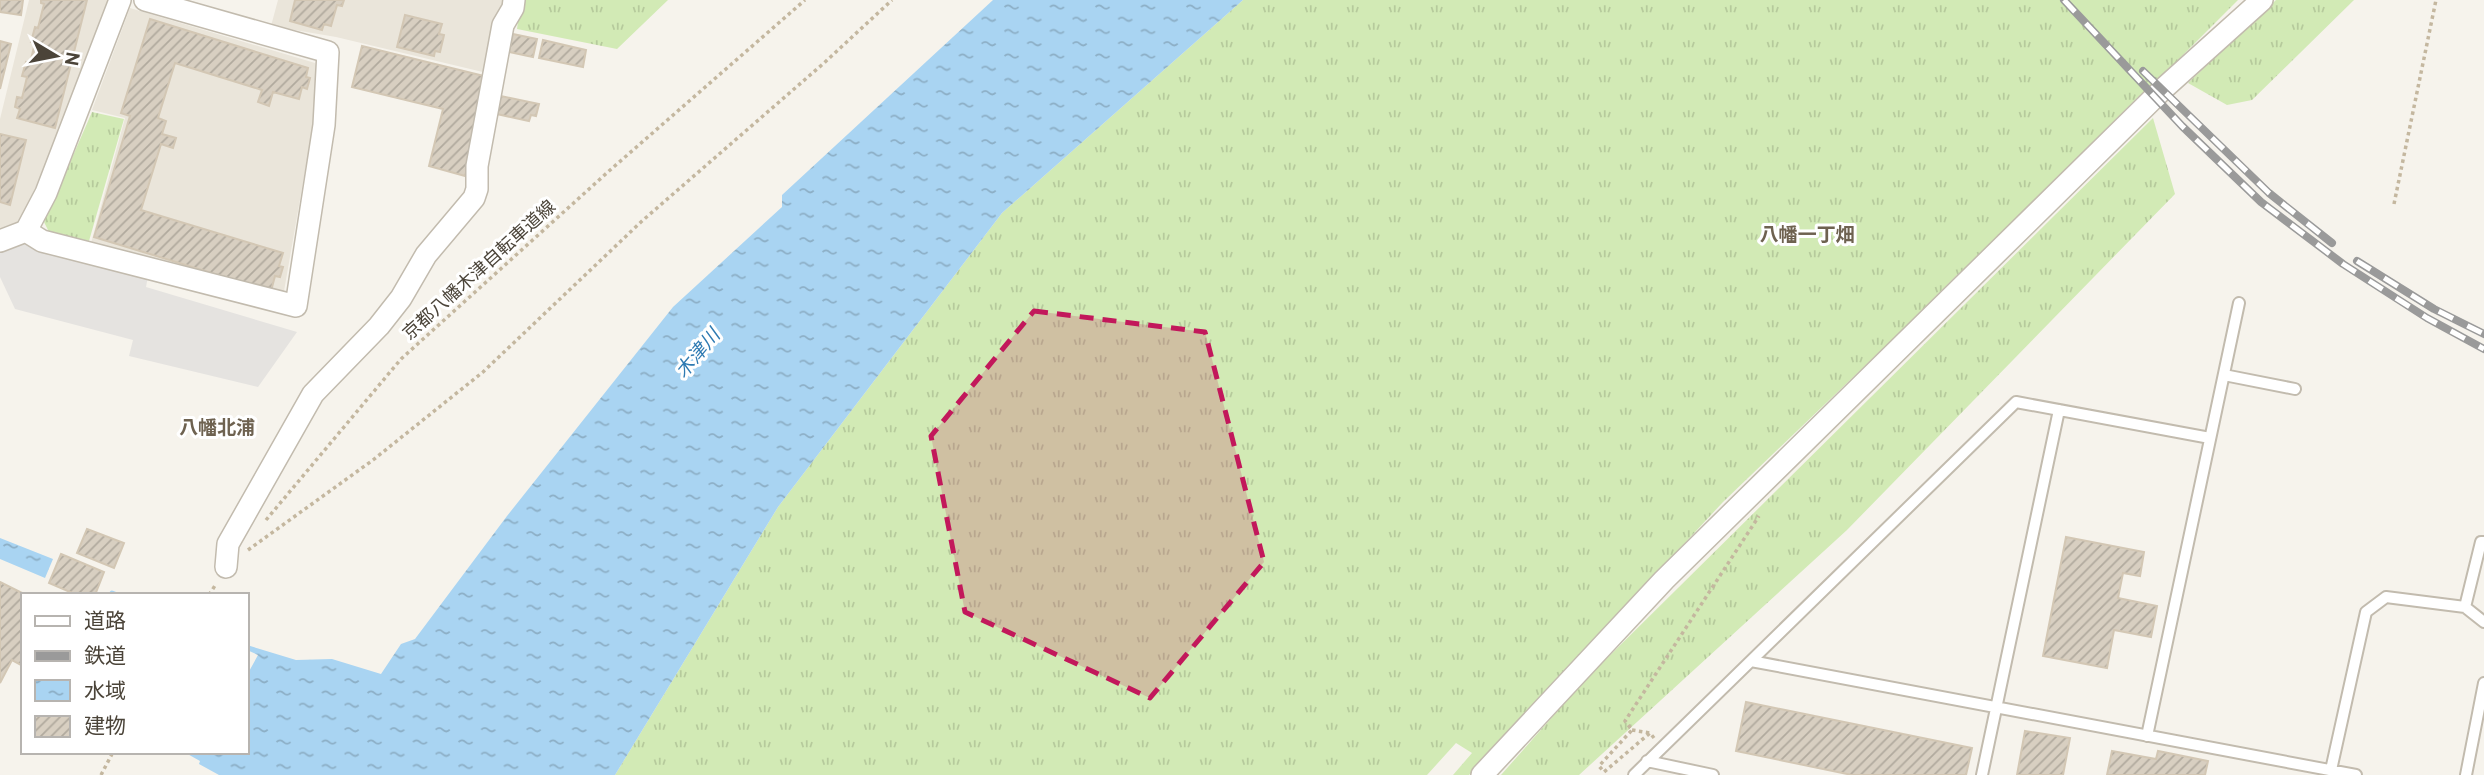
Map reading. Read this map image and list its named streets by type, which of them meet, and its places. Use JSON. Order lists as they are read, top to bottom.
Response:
{
  "streets": {
    "path": ["京都八幡木津自転車道線"]
  },
  "districts": ["八幡一丁畑", "八幡北浦"],
  "water": ["木津川"],
  "legend": [
    "道路",
    "鉄道",
    "水域",
    "建物"
  ],
  "north": "right"
}
